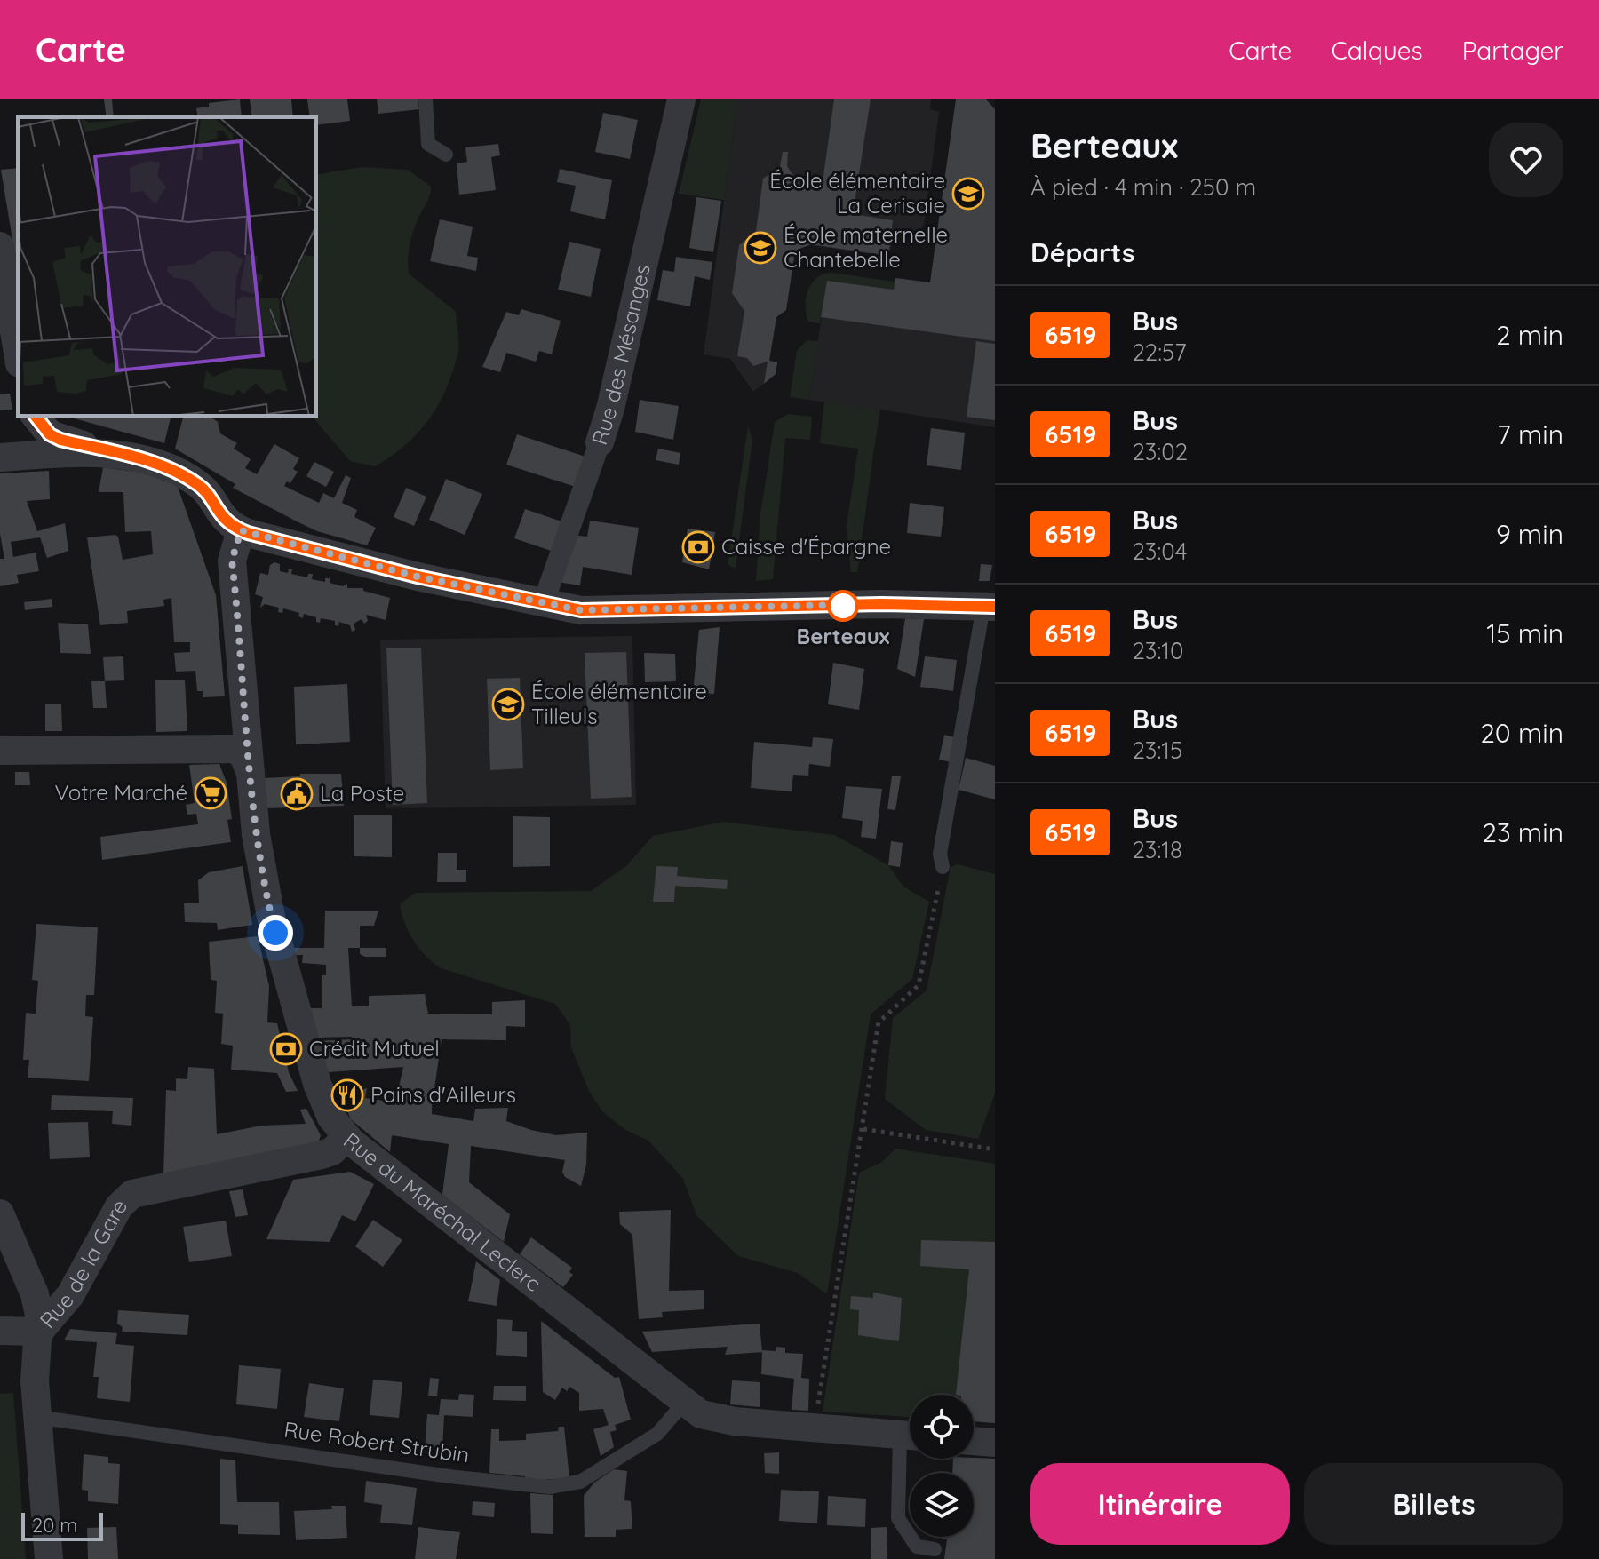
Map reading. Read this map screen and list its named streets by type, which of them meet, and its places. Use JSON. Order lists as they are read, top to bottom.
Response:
{
  "streets": {
    "street": ["Rue des Mésanges", "Rue du Maréchal Leclerc", "Rue de la Gare"],
    "lane": ["Rue Robert Strubin"]
  },
  "crossings": [
    ["Rue du Maréchal Leclerc", "Rue de la Gare"],
    ["Rue du Maréchal Leclerc", "Rue Robert Strubin"],
    ["Rue de la Gare", "Rue Robert Strubin"]
  ],
  "places": {
    "school or university": ["École élémentaire La Cerisaie", "École maternelle Chantebelle", "École élémentaire Tilleuls"],
    "bank": ["Caisse d'Épargne", "Crédit Mutuel"],
    "other": ["Berteaux"],
    "supermarket": ["Votre Marché"],
    "public building": ["La Poste"],
    "restaurant": ["Pains d'Ailleurs"]
  },
  "lines": ["bus line 6519"],
  "scale_bar": "20 m",
  "page": {
    "header": "Carte",
    "nav": ["Carte", "Calques", "Partager"],
    "heading": [
      ["Berteaux", "À pied · 4 min · 250 m"],
      "Départs"
    ],
    "list": [
      {
        "mark": "6519",
        "name": "Bus",
        "note": "22:57",
        "value": "2 min"
      },
      {
        "mark": "6519",
        "name": "Bus",
        "note": "23:02",
        "value": "7 min"
      },
      {
        "mark": "6519",
        "name": "Bus",
        "note": "23:04",
        "value": "9 min"
      },
      {
        "mark": "6519",
        "name": "Bus",
        "note": "23:10",
        "value": "15 min"
      },
      {
        "mark": "6519",
        "name": "Bus",
        "note": "23:15",
        "value": "20 min"
      },
      {
        "mark": "6519",
        "name": "Bus",
        "note": "23:18",
        "value": "23 min"
      }
    ],
    "buttons": ["Itinéraire", "Billets"],
    "scale": "20 m"
  }
}
